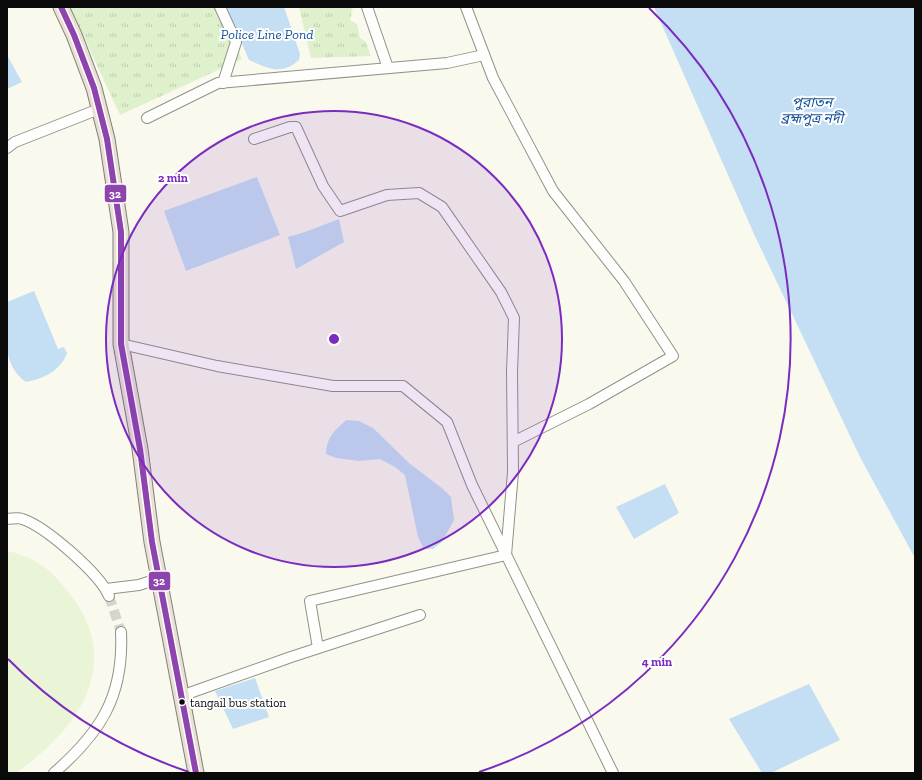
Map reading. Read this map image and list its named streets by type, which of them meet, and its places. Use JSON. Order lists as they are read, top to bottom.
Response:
{
  "water": ["Police Line Pond", "পুরাতন ব্রহ্মপুত্র নদী"],
  "places": ["tangail bus station"],
  "lines": ["transit line 32"],
  "rings": ["2 min", "4 min"]
}
